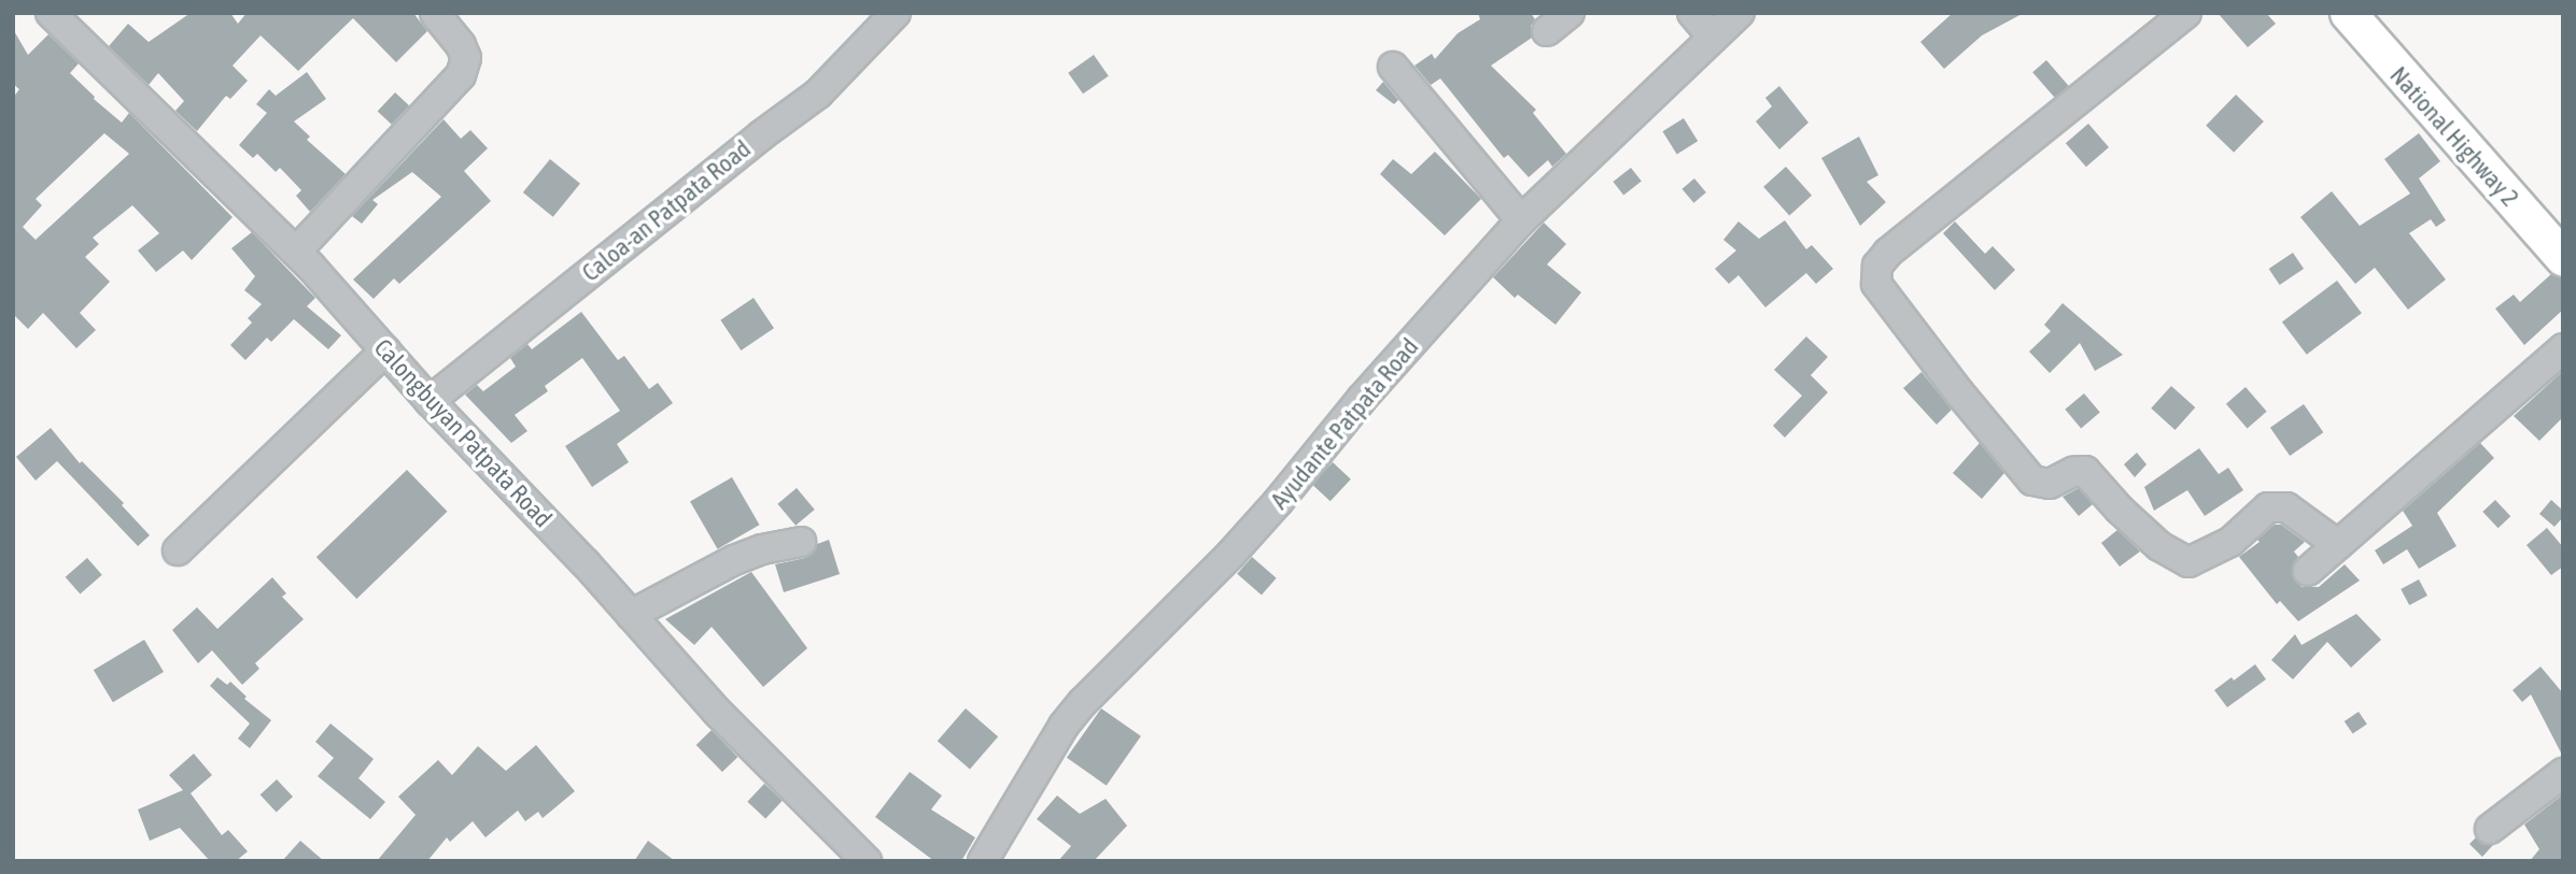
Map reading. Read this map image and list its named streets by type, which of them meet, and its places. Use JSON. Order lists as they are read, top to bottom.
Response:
{
  "streets": {
    "main road": ["National Highway 2"],
    "street": ["Caloa-an Patpata Road", "Ayudante Patpata Road", "Calongbuyan Patpata Road"]
  },
  "crossings": [
    ["Caloa-an Patpata Road", "Calongbuyan Patpata Road"]
  ]
}
